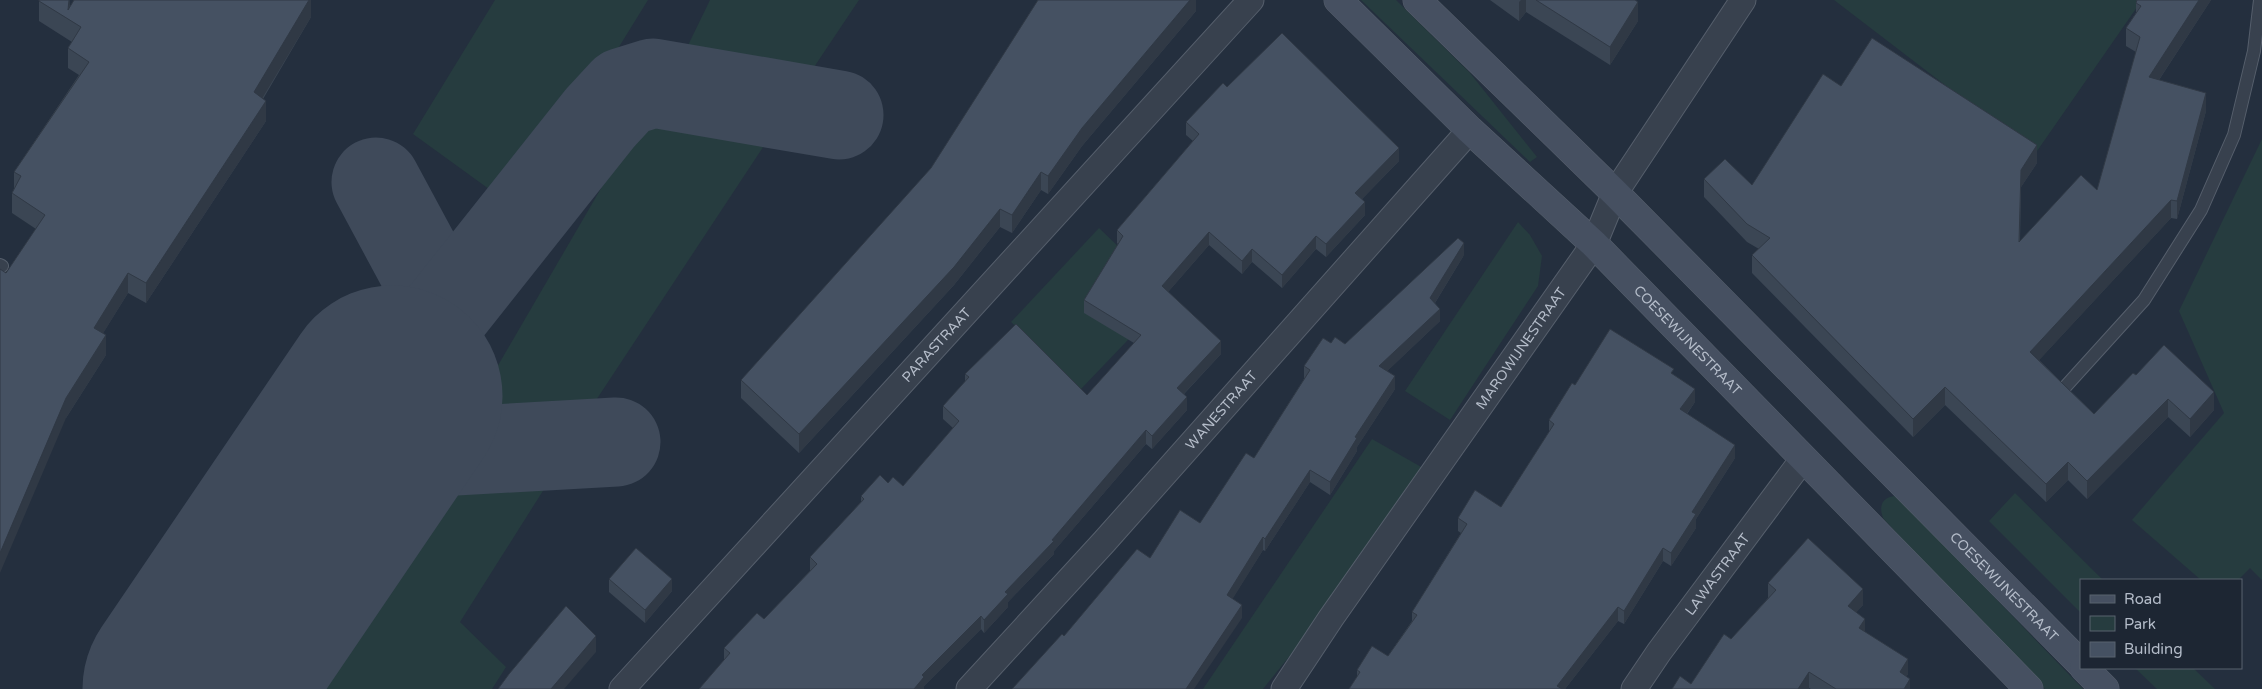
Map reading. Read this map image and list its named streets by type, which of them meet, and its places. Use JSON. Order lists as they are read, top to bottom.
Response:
{
  "streets": {
    "main road": ["COESEWIJNESTRAAT"],
    "street": [
      "PARASTRAAT",
      "MAROWIJNESTRAAT",
      "WANESTRAAT",
      "LAWASTRAAT"
    ]
  },
  "crossings": [
    ["COESEWIJNESTRAAT", "MAROWIJNESTRAAT"],
    ["COESEWIJNESTRAAT", "WANESTRAAT"],
    ["COESEWIJNESTRAAT", "LAWASTRAAT"]
  ],
  "legend": ["Road", "Park", "Building"]
}
